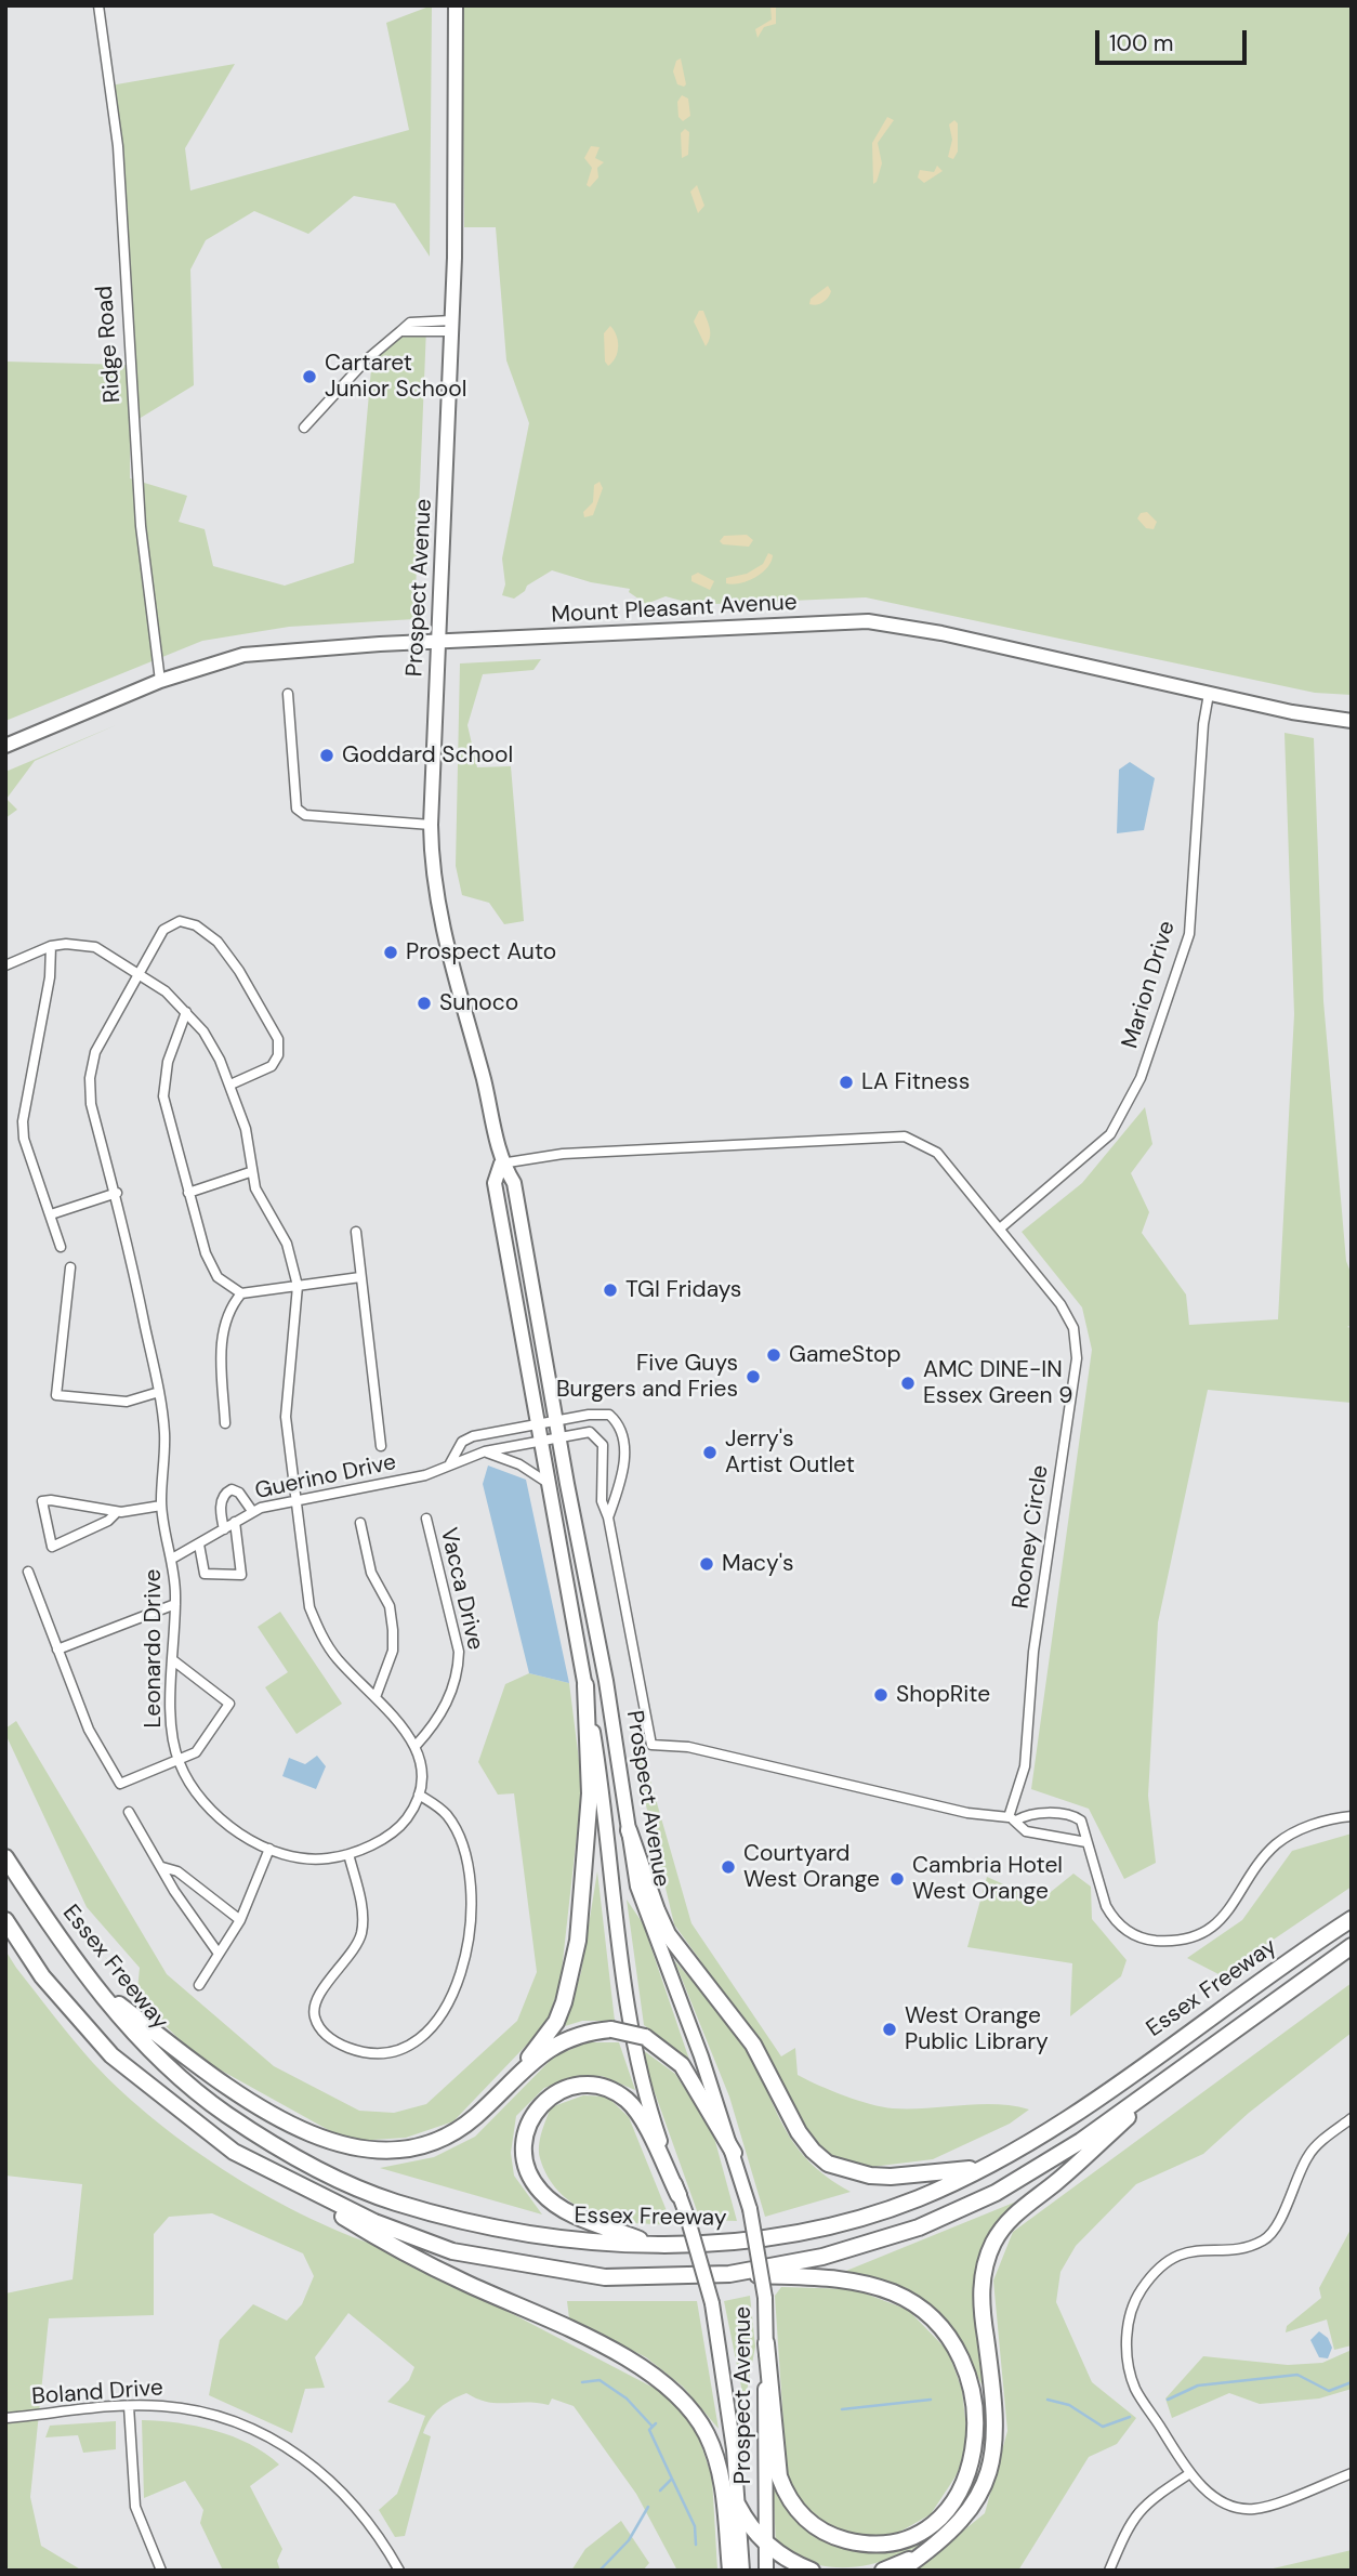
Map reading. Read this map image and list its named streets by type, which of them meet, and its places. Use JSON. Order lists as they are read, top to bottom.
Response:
{
  "streets": {
    "highway": ["Essex Freeway"],
    "main road": ["Prospect Avenue", "Mount Pleasant Avenue"],
    "street": [
      "Ridge Road",
      "Marion Drive",
      "Guerino Drive",
      "Rooney Circle",
      "Vacca Drive",
      "Leonardo Drive",
      "Boland Drive"
    ]
  },
  "crossings": [
    ["Ridge Road", "Mount Pleasant Avenue"],
    ["Prospect Avenue", "Mount Pleasant Avenue"],
    ["Prospect Avenue", "Guerino Drive"],
    ["Prospect Avenue", "Rooney Circle"],
    ["Mount Pleasant Avenue", "Marion Drive"],
    ["Marion Drive", "Rooney Circle"],
    ["Guerino Drive", "Leonardo Drive"],
    ["Vacca Drive", "Leonardo Drive"]
  ],
  "places": [
    "Cartaret Junior School",
    "Goddard School",
    "Prospect Auto",
    "Sunoco",
    "LA Fitness",
    "TGI Fridays",
    "GameStop",
    "Five Guys Burgers and Fries",
    "AMC DINE-IN Essex Green 9",
    "Jerry's Artist Outlet",
    "Macy's",
    "ShopRite",
    "Courtyard West Orange",
    "Cambria Hotel West Orange",
    "West Orange Public Library"
  ],
  "scale_bar": "100 m"
}
